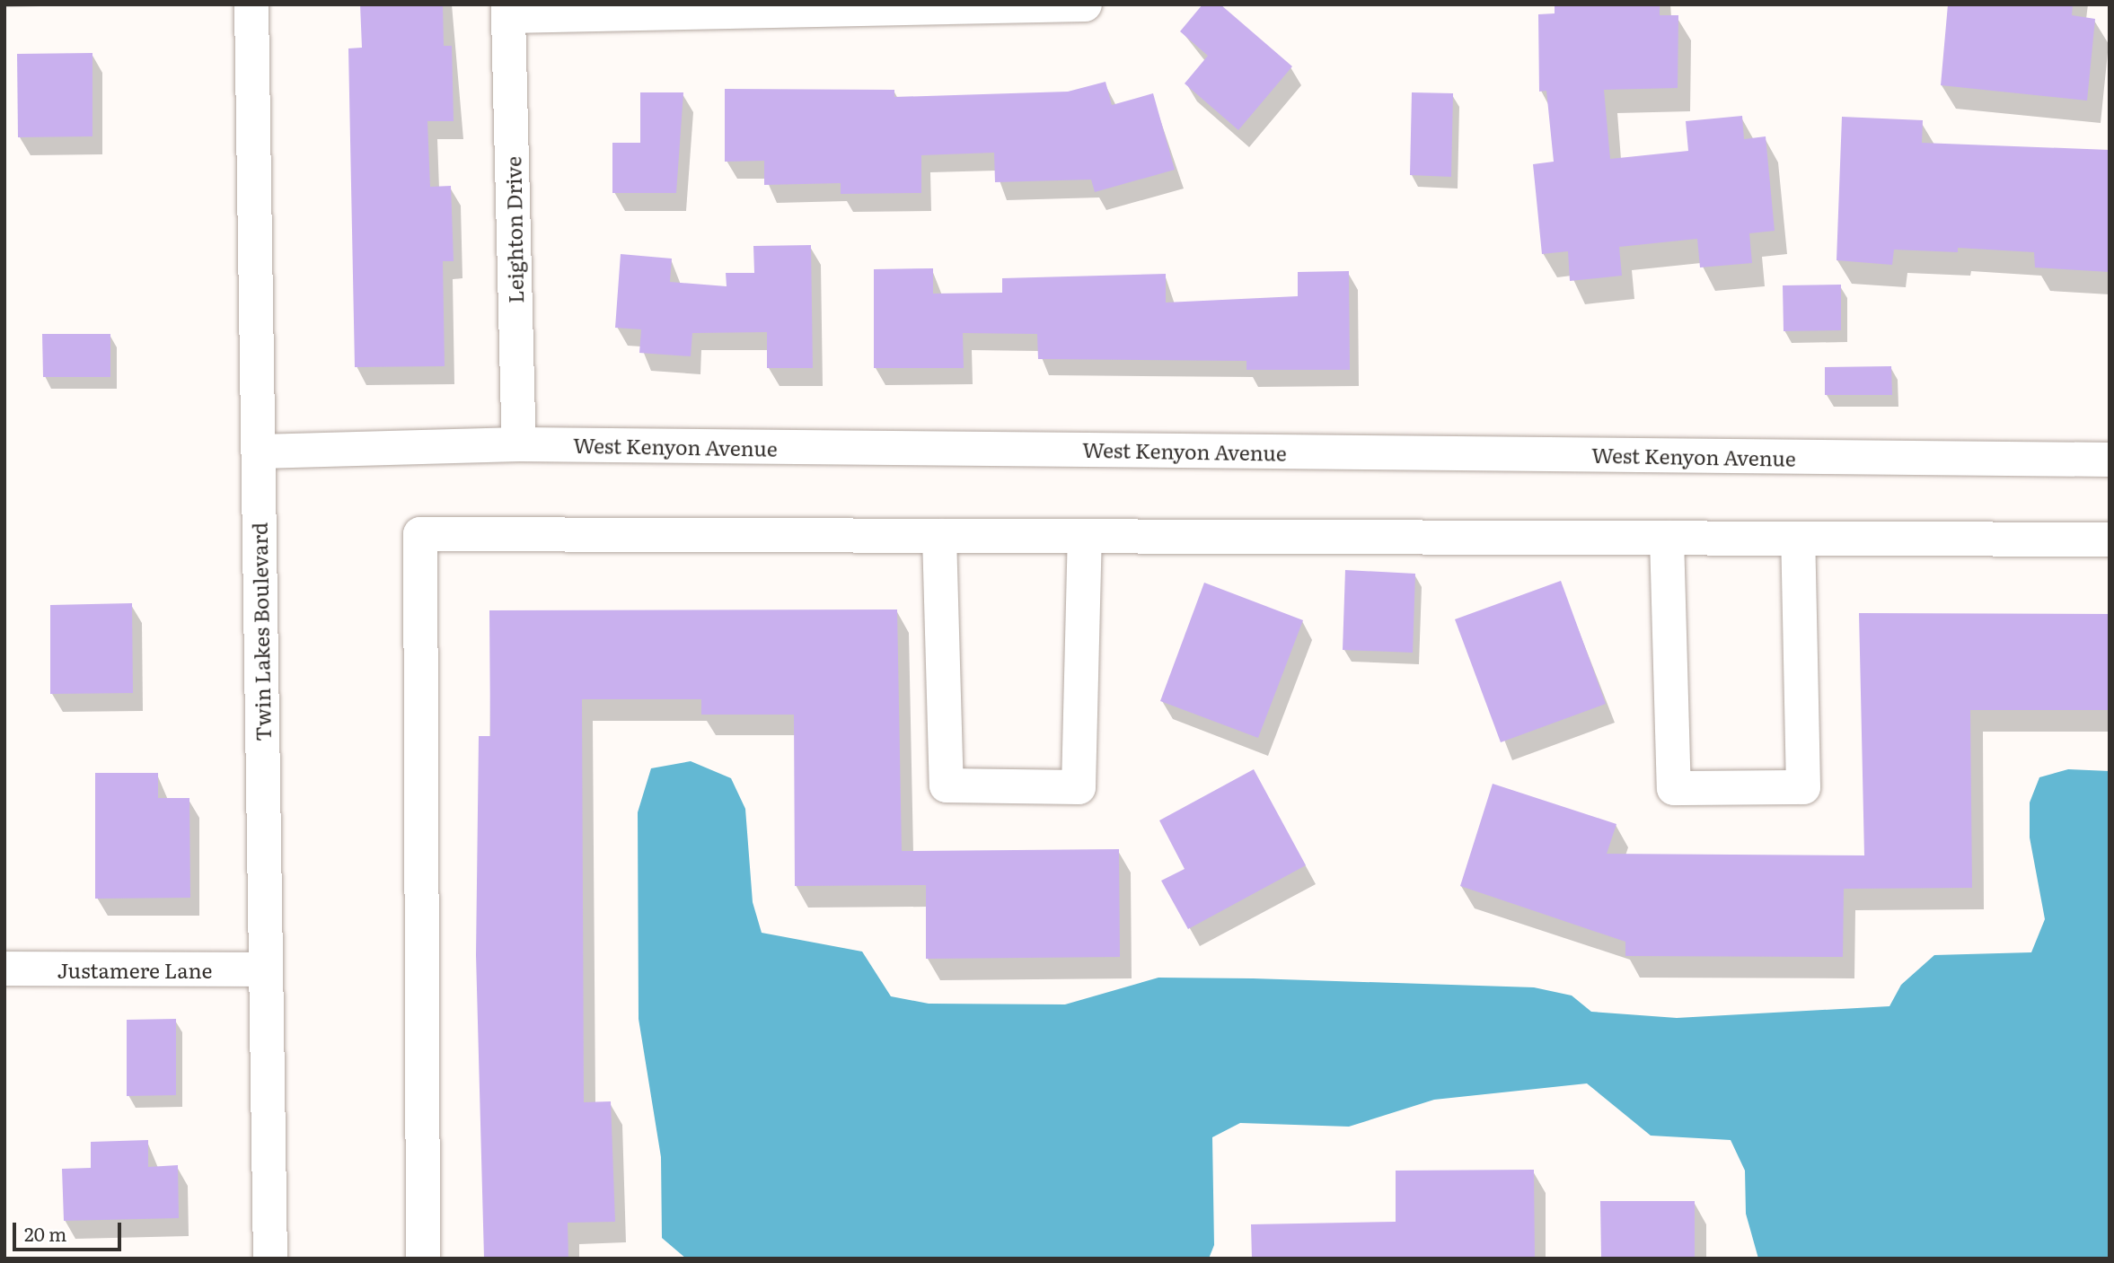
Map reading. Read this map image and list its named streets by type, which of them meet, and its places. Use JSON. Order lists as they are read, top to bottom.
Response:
{
  "streets": {
    "street": [
      "Leighton Drive",
      "West Kenyon Avenue",
      "Twin Lakes Boulevard",
      "Justamere Lane"
    ]
  },
  "crossings": [
    ["Leighton Drive", "West Kenyon Avenue"],
    ["West Kenyon Avenue", "Twin Lakes Boulevard"],
    ["Twin Lakes Boulevard", "Justamere Lane"]
  ],
  "scale_bar": "20 m"
}
